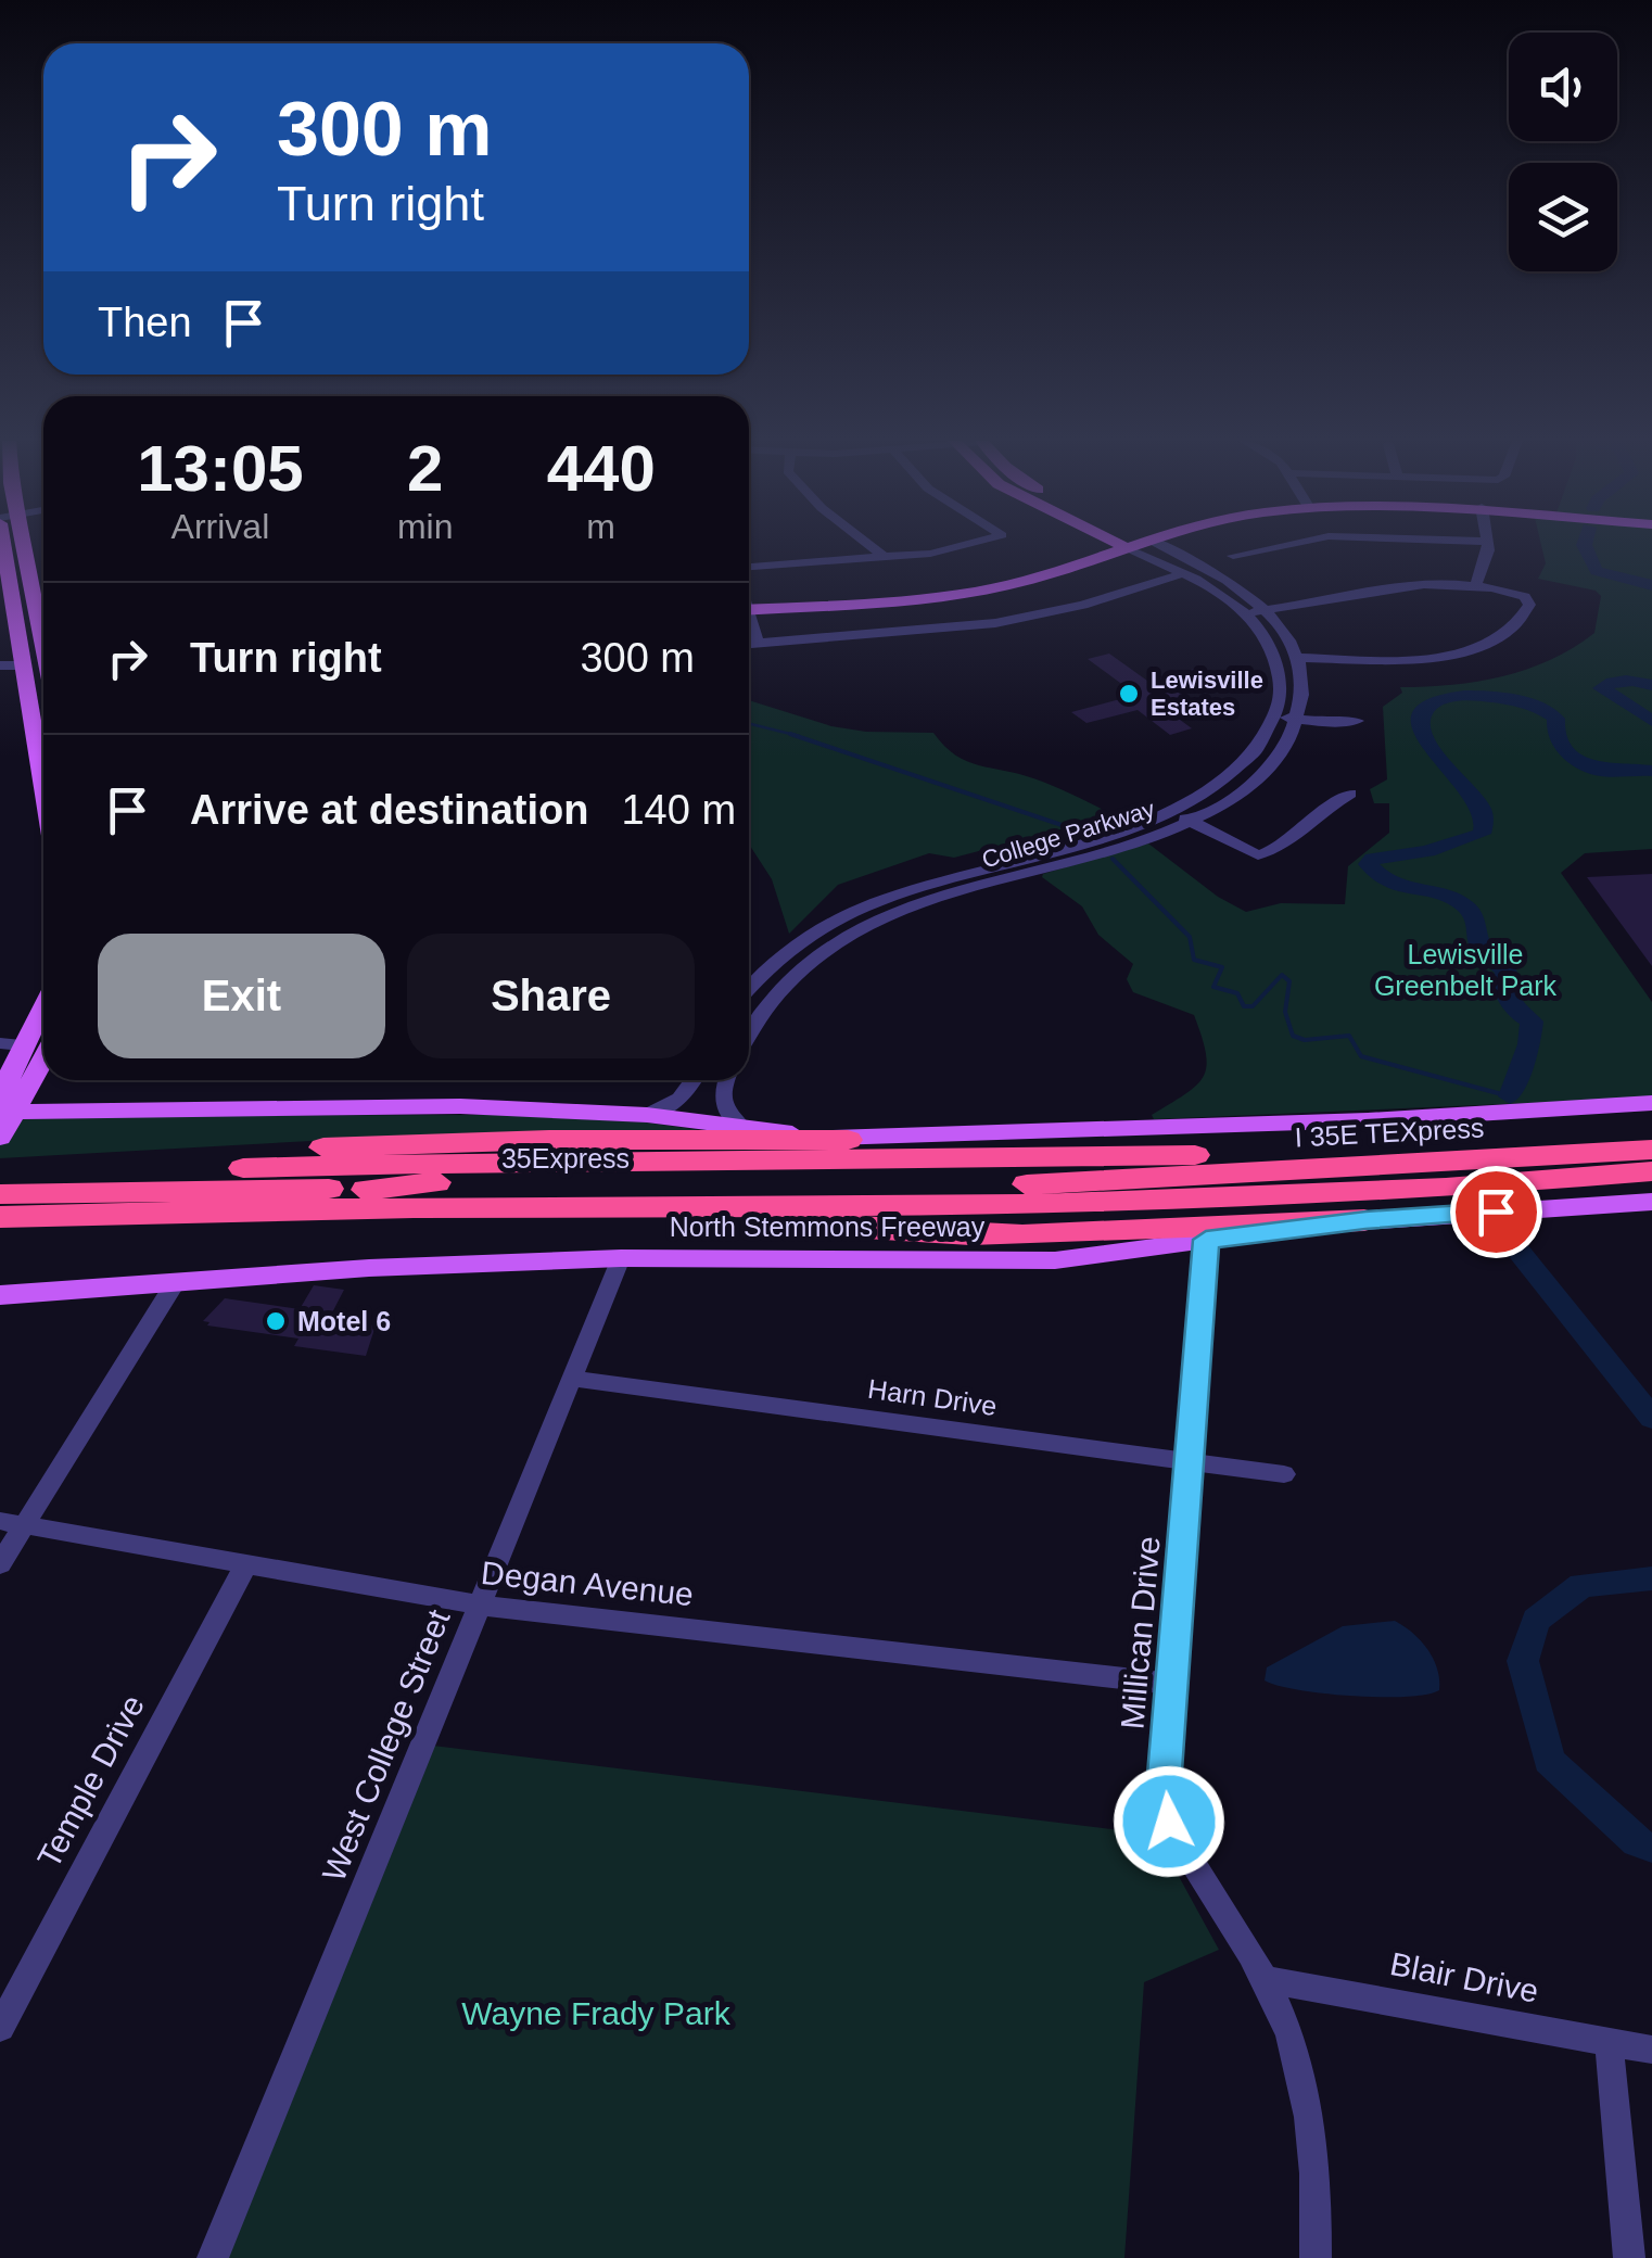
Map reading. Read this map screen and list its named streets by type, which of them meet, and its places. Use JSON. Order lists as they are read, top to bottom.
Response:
{
  "streets": {
    "highway": ["I 35E TEXpress", "35Express", "North Stemmons Freeway"],
    "street": [
      "College Parkway",
      "Harn Drive",
      "Degan Avenue",
      "Millican Drive",
      "West College Street",
      "Temple Drive",
      "Blair Drive"
    ]
  },
  "crossings": [
    ["I 35E TEXpress", "35Express"],
    ["North Stemmons Freeway", "Millican Drive"],
    ["North Stemmons Freeway", "West College Street"],
    ["Harn Drive", "Millican Drive"],
    ["Harn Drive", "West College Street"],
    ["Degan Avenue", "Millican Drive"],
    ["Degan Avenue", "West College Street"],
    ["Degan Avenue", "Temple Drive"],
    ["Millican Drive", "Blair Drive"]
  ],
  "parks": ["Lewisville Greenbelt Park", "Wayne Frady Park"],
  "places": ["Lewisville Estates", "Motel 6"],
  "page": {
    "turn": ["300 m", "Turn right"],
    "then": "Then",
    "eta": [
      "13:05",
      "Arrival",
      "2",
      "min",
      "440",
      "m"
    ],
    "list": [
      {
        "name": "Turn right",
        "value": "300 m"
      },
      {
        "name": "Arrive at destination",
        "value": "140 m"
      }
    ],
    "buttons": ["Exit", "Share"]
  }
}
